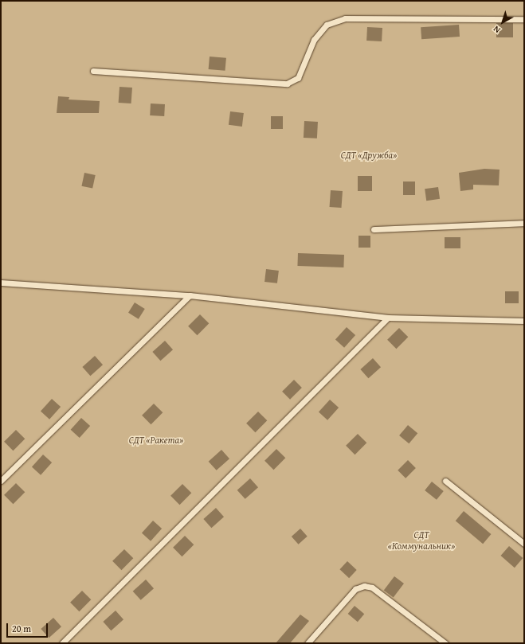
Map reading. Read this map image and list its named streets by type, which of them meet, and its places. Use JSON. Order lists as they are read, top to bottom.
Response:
{
  "parks": ["СДТ «Дружба»", "СДТ «Ракета»", "СДТ «Коммунальник»"],
  "scale_bar": "20 m",
  "north": "bottom left"
}
